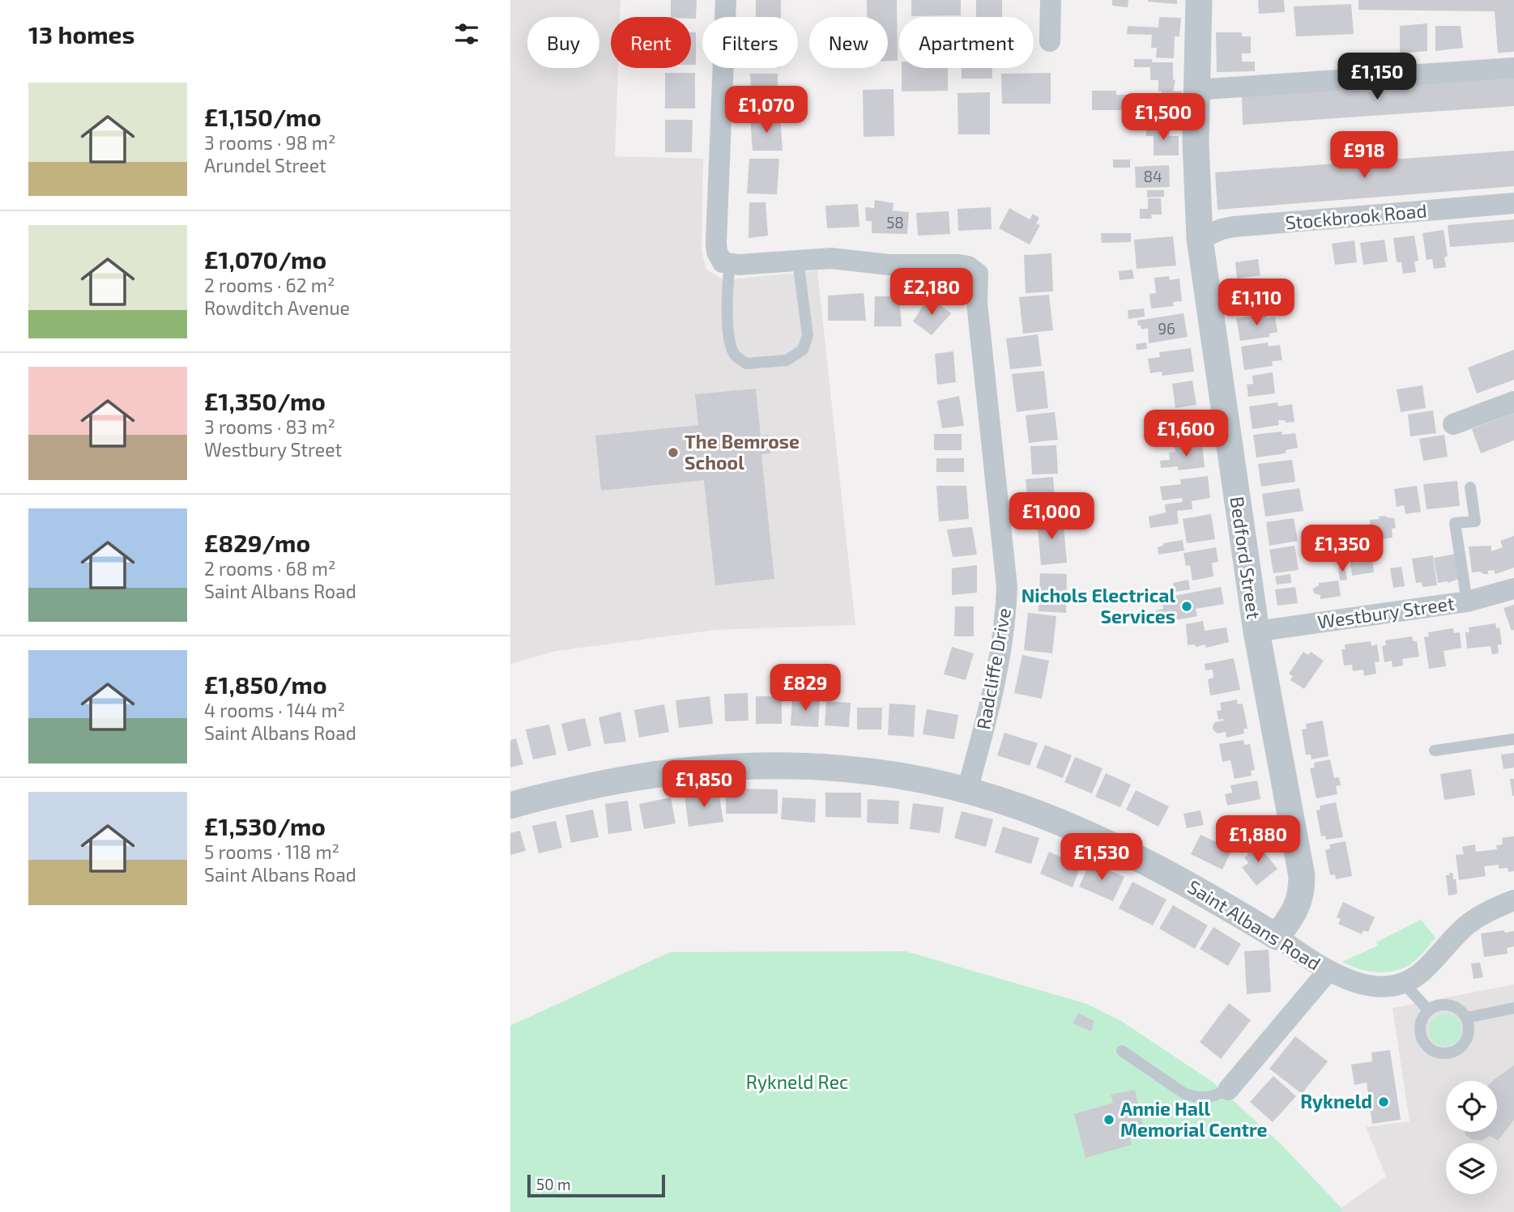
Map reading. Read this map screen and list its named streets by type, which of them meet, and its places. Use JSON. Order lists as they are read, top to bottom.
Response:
{
  "streets": {
    "street": [
      "Stockbrook Road",
      "Bedford Street",
      "Westbury Street",
      "Radcliffe Drive",
      "Saint Albans Road"
    ]
  },
  "crossings": [
    ["Stockbrook Road", "Bedford Street"],
    ["Bedford Street", "Westbury Street"],
    ["Bedford Street", "Saint Albans Road"],
    ["Radcliffe Drive", "Saint Albans Road"]
  ],
  "parks": ["Rykneld Rec"],
  "places": [
    "The Bemrose School",
    "Nichols Electrical Services",
    "Rykneld",
    "Annie Hall Memorial Centre"
  ],
  "house_numbers": ["84", "58", "96"],
  "scale_bar": "50 m",
  "page": {
    "heading": "13 homes",
    "chip": [
      "Buy",
      "Rent",
      "Filters",
      "New",
      "Apartment"
    ],
    "price": [
      "£1,150",
      "£1,070",
      "£1,500",
      "£918",
      "£2,180",
      "£1,110",
      "£1,600",
      "£1,000",
      "£1,350",
      "£829",
      "£1,850",
      "£1,880",
      "£1,530"
    ],
    "list": [
      {
        "name": "£1,150/mo",
        "note": "3 rooms · 98 m² · Arundel Street"
      },
      {
        "name": "£1,070/mo",
        "note": "2 rooms · 62 m² · Rowditch Avenue"
      },
      {
        "name": "£1,350/mo",
        "note": "3 rooms · 83 m² · Westbury Street"
      },
      {
        "name": "£829/mo",
        "note": "2 rooms · 68 m² · Saint Albans Road"
      },
      {
        "name": "£1,850/mo",
        "note": "4 rooms · 144 m² · Saint Albans Road"
      },
      {
        "name": "£1,530/mo",
        "note": "5 rooms · 118 m² · Saint Albans Road"
      }
    ],
    "scale": "50 m"
  }
}
